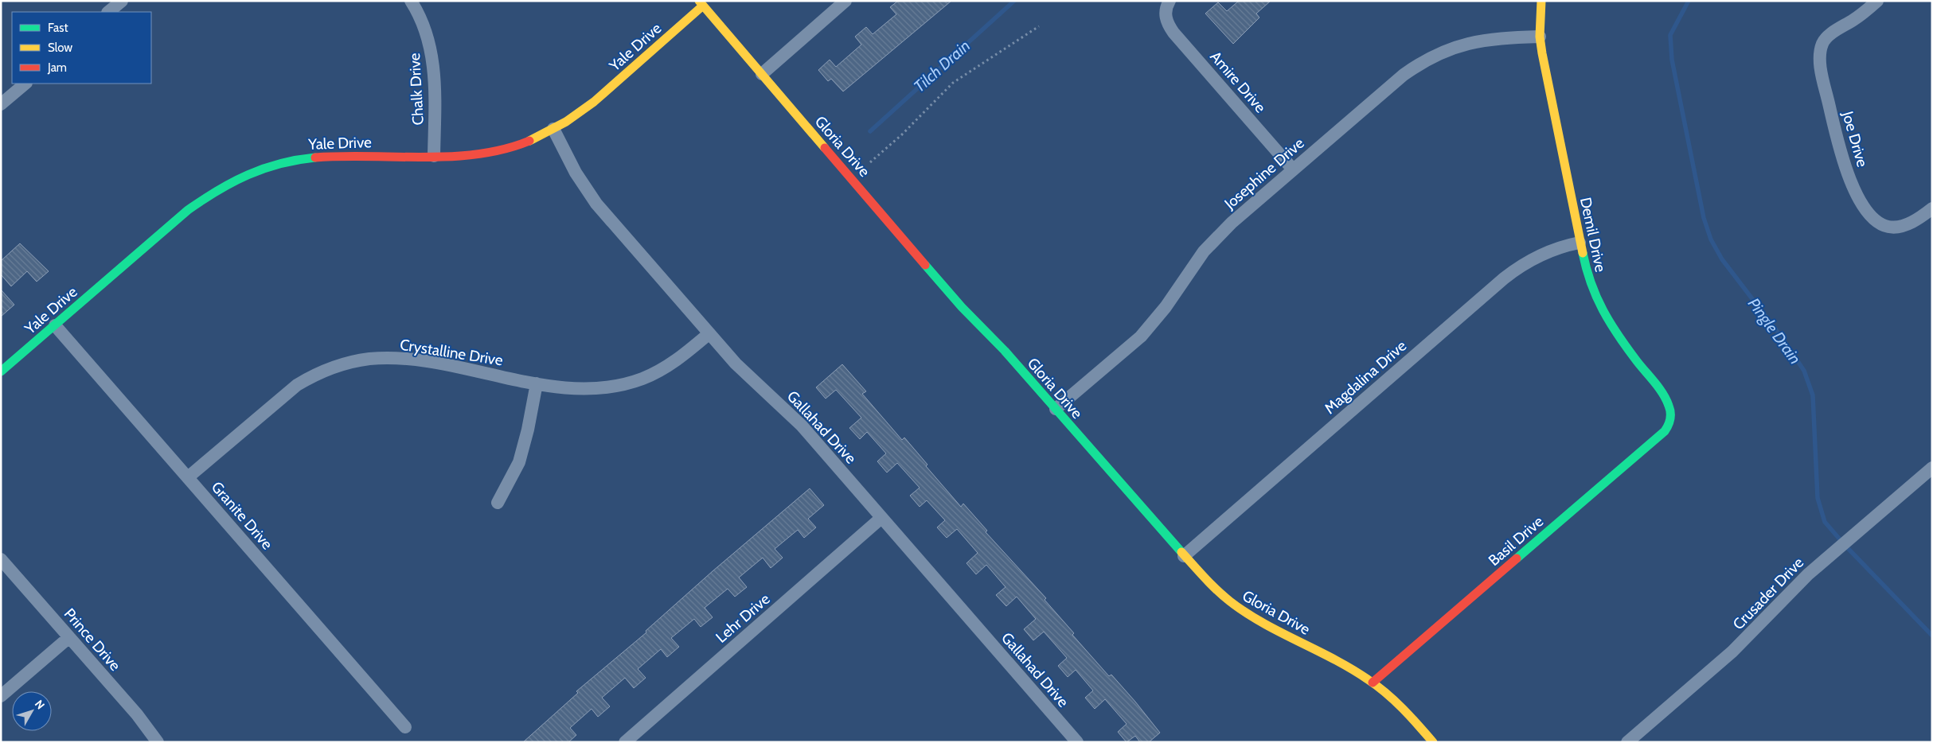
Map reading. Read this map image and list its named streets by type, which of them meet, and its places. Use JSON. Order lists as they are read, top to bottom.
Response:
{
  "streets": {
    "street": [
      "Yale Drive",
      "Amire Drive",
      "Chalk Drive",
      "Joe Drive",
      "Gloria Drive",
      "Josephine Drive",
      "Demil Drive",
      "Crystalline Drive",
      "Magdalina Drive",
      "Gallahad Drive",
      "Granite Drive",
      "Basil Drive",
      "Crusader Drive",
      "Lehr Drive",
      "Prince Drive"
    ]
  },
  "crossings": [
    ["Yale Drive", "Chalk Drive"],
    ["Yale Drive", "Gloria Drive"],
    ["Yale Drive", "Gallahad Drive"],
    ["Yale Drive", "Granite Drive"],
    ["Amire Drive", "Josephine Drive"],
    ["Gloria Drive", "Josephine Drive"],
    ["Gloria Drive", "Magdalina Drive"],
    ["Gloria Drive", "Basil Drive"],
    ["Josephine Drive", "Demil Drive"],
    ["Demil Drive", "Magdalina Drive"],
    ["Demil Drive", "Basil Drive"],
    ["Crystalline Drive", "Gallahad Drive"],
    ["Crystalline Drive", "Granite Drive"],
    ["Gallahad Drive", "Lehr Drive"]
  ],
  "water": ["Tilch Drain", "Pingle Drain"],
  "legend": ["Fast", "Slow", "Jam"],
  "north": "top right"
}
